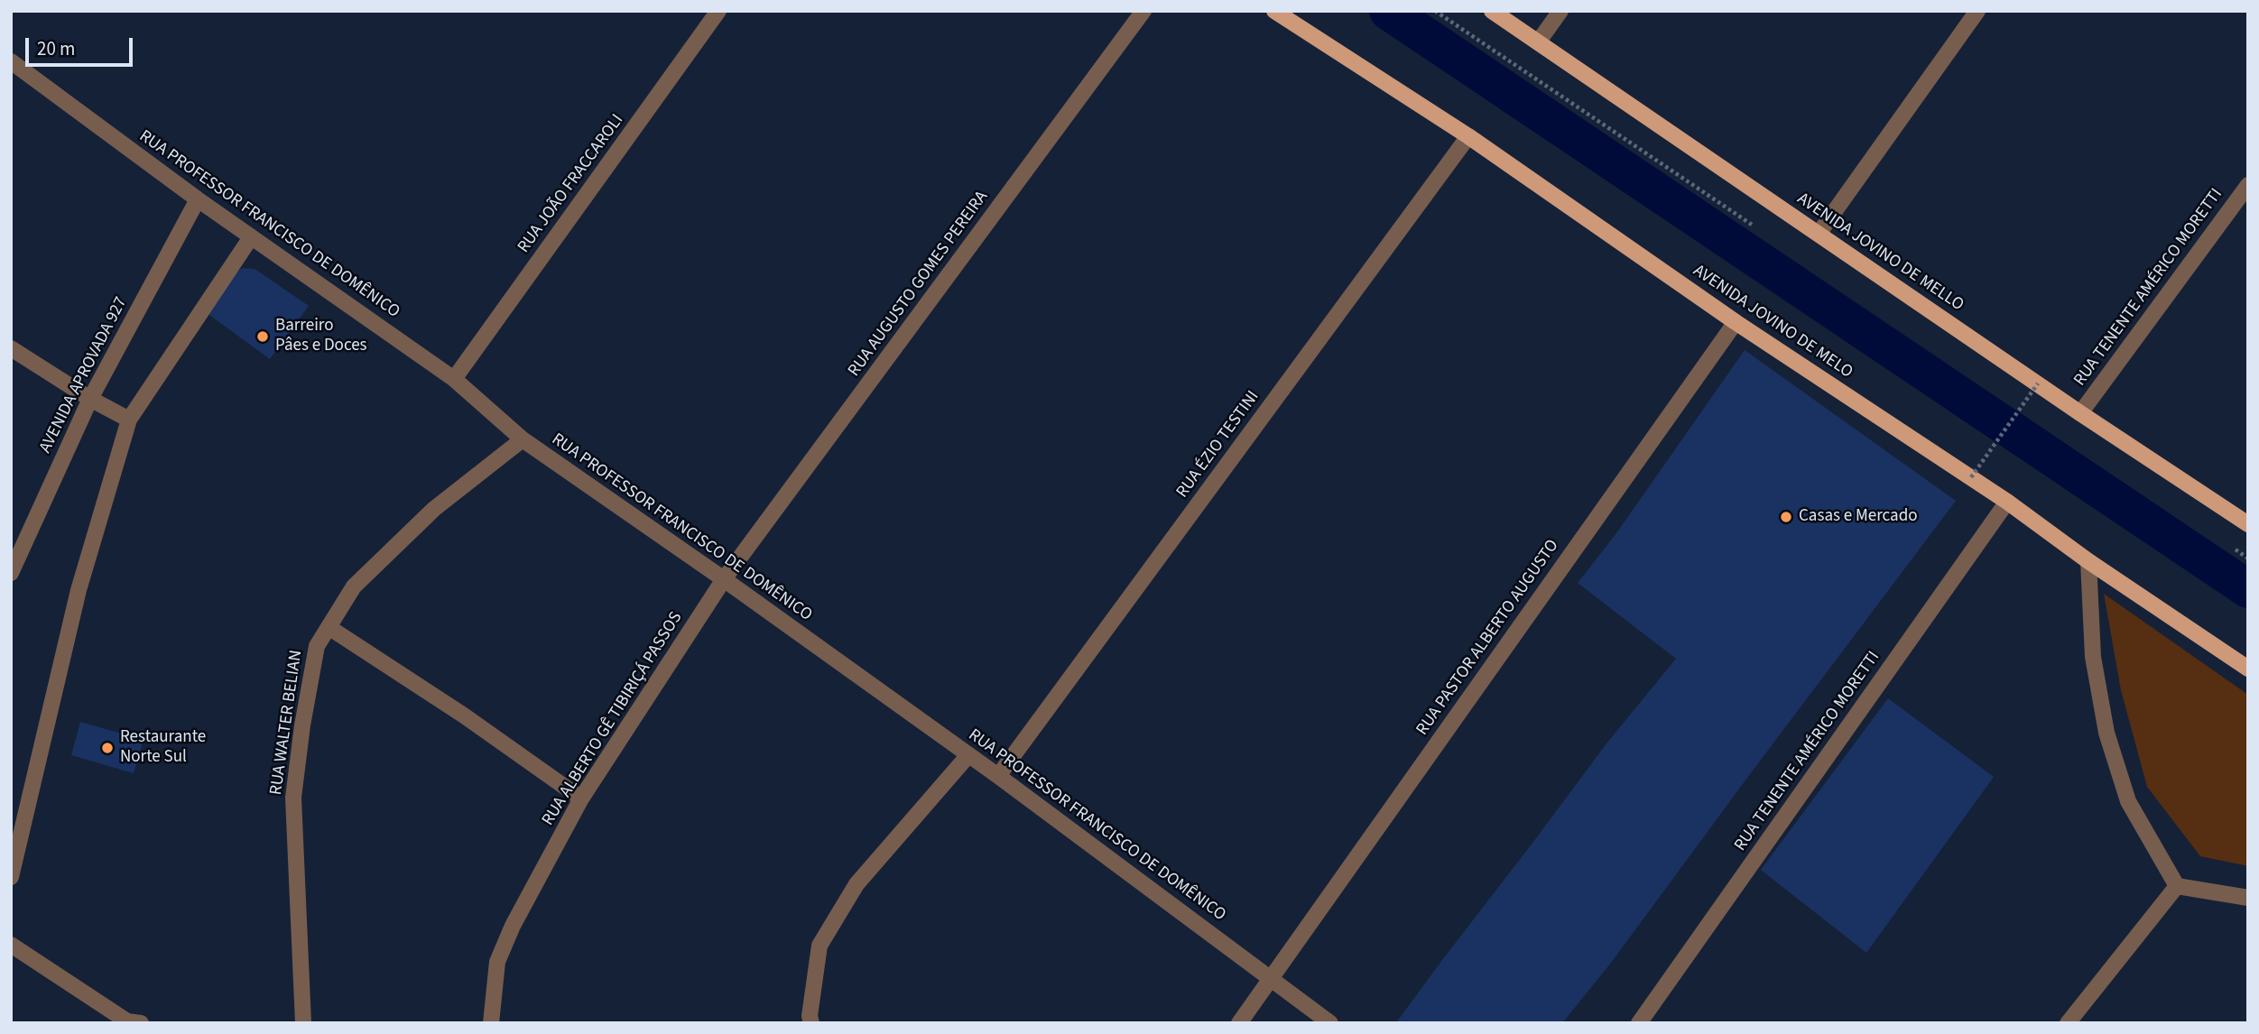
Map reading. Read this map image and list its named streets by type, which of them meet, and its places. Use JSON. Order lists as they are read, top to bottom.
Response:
{
  "streets": {
    "main road": ["AVENIDA JOVINO DE MELLO", "AVENIDA JOVINO DE MELO"],
    "street": [
      "RUA JOÃO FRACCAROLI",
      "RUA PROFESSOR FRANCISCO DE DOMÊNICO",
      "RUA AUGUSTO GOMES PEREIRA",
      "RUA TENENTE AMÉRICO MORETTI",
      "AVENIDA APROVADA 927",
      "RUA ÉZIO TESTINI",
      "RUA PASTOR ALBERTO AUGUSTO",
      "RUA ALBERTO GÊ TIBIRIÇÁ PASSOS",
      "RUA WALTER BELIAN"
    ]
  },
  "crossings": [
    ["RUA JOÃO FRACCAROLI", "RUA PROFESSOR FRANCISCO DE DOMÊNICO"],
    ["RUA PROFESSOR FRANCISCO DE DOMÊNICO", "RUA AUGUSTO GOMES PEREIRA"],
    ["RUA PROFESSOR FRANCISCO DE DOMÊNICO", "AVENIDA APROVADA 927"],
    ["RUA PROFESSOR FRANCISCO DE DOMÊNICO", "RUA ÉZIO TESTINI"],
    ["RUA PROFESSOR FRANCISCO DE DOMÊNICO", "RUA PASTOR ALBERTO AUGUSTO"],
    ["RUA PROFESSOR FRANCISCO DE DOMÊNICO", "RUA ALBERTO GÊ TIBIRIÇÁ PASSOS"],
    ["RUA PROFESSOR FRANCISCO DE DOMÊNICO", "RUA WALTER BELIAN"],
    ["AVENIDA JOVINO DE MELLO", "RUA TENENTE AMÉRICO MORETTI"],
    ["RUA AUGUSTO GOMES PEREIRA", "RUA ALBERTO GÊ TIBIRIÇÁ PASSOS"],
    ["RUA TENENTE AMÉRICO MORETTI", "AVENIDA JOVINO DE MELO"],
    ["AVENIDA JOVINO DE MELO", "RUA ÉZIO TESTINI"],
    ["AVENIDA JOVINO DE MELO", "RUA PASTOR ALBERTO AUGUSTO"]
  ],
  "places": ["Barreiro Pâes e Doces", "Casas e Mercado", "Restaurante Norte Sul"],
  "scale_bar": "20 m"
}
